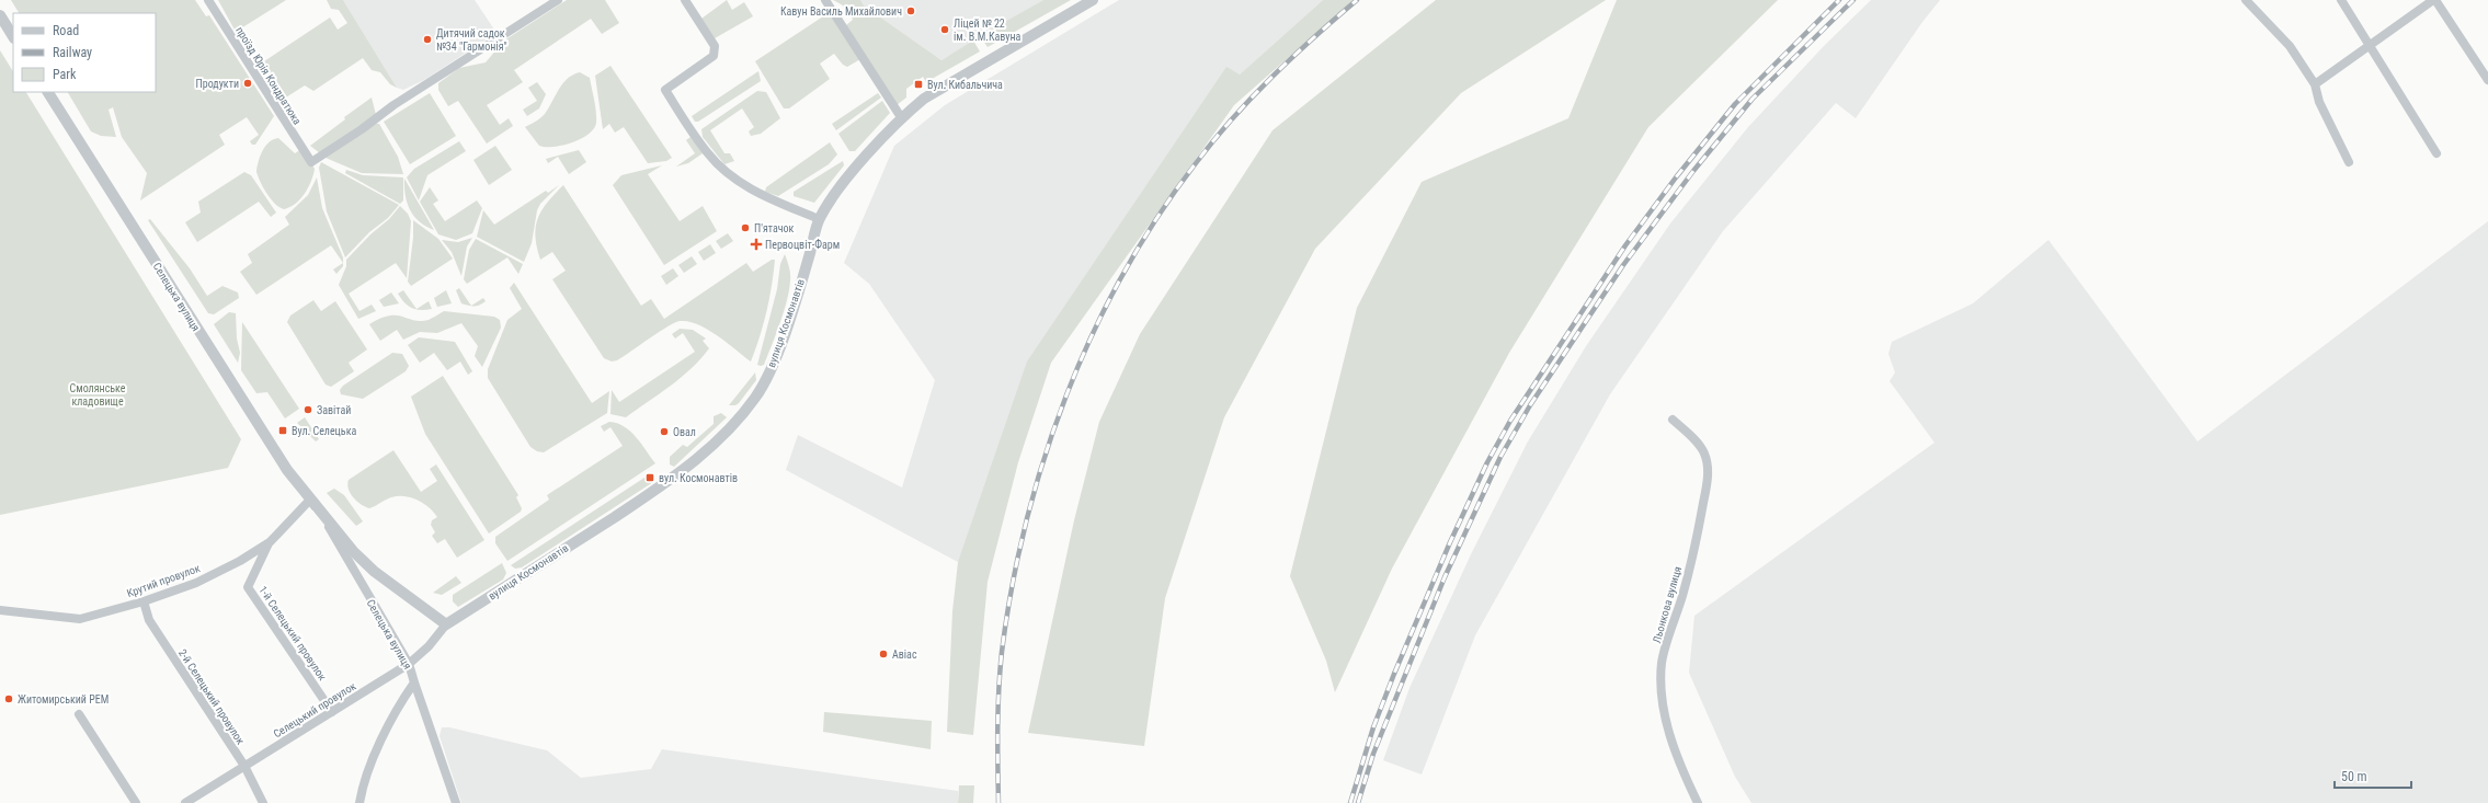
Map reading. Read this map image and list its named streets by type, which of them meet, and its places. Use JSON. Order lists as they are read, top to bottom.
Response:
{
  "streets": {
    "street": [
      "проїзд Юрія Кондратюка",
      "Селецька вулиця",
      "вулиця Космонавтів",
      "Крутий провулок",
      "Льонкова вулиця",
      "1-й Селецький провулок",
      "2-й Селецький провулок",
      "Селецький провулок"
    ]
  },
  "crossings": [
    ["Селецька вулиця", "вулиця Космонавтів"],
    ["Селецька вулиця", "Крутий провулок"],
    ["Селецька вулиця", "Селецький провулок"],
    ["вулиця Космонавтів", "Селецький провулок"],
    ["Крутий провулок", "1-й Селецький провулок"],
    ["Крутий провулок", "2-й Селецький провулок"],
    ["1-й Селецький провулок", "Селецький провулок"],
    ["2-й Селецький провулок", "Селецький провулок"]
  ],
  "parks": ["Смолянське кладовище"],
  "places": {
    "other": [
      "Кавун Василь Михайлович",
      "Ліцей № 22 ім. В.М.Кавуна",
      "Дитячий садок №34 \"Гармонія\"",
      "Продукти",
      "П'ятачок",
      "Завітай",
      "Овал",
      "Авіас",
      "Житомирський РЕМ"
    ],
    "transit": ["Вул. Кибальчича", "Вул. Селецька", "вул. Космонавтів"],
    "health": ["Первоцвіт-Фарм"]
  },
  "legend": ["Road", "Railway", "Park"],
  "scale_bar": "50 m"
}
